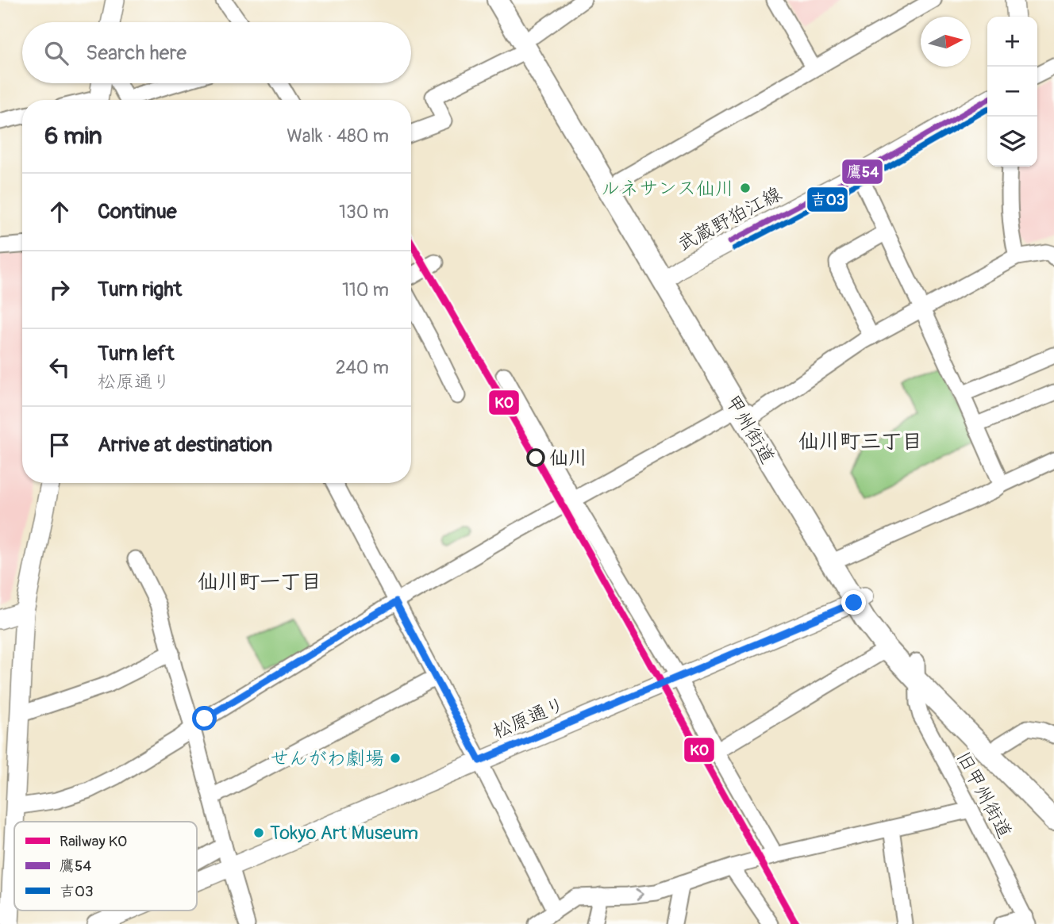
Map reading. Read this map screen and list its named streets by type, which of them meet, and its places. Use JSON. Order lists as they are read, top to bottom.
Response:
{
  "streets": {
    "highway": ["甲州街道"],
    "main road": ["武蔵野狛江線", "松原通り"],
    "street": ["旧甲州街道"]
  },
  "crossings": [
    ["武蔵野狛江線", "甲州街道"],
    ["甲州街道", "松原通り"],
    ["甲州街道", "旧甲州街道"]
  ],
  "districts": ["仙川町三丁目", "仙川町一丁目"],
  "places": [
    "ルネサンス仙川",
    "仙川",
    "せんがわ劇場",
    "Tokyo Art Museum"
  ],
  "lines": ["transit line 鷹54", "transit line 吉03", "rail line KO"],
  "legend": ["Railway KO", "鷹54", "吉03"],
  "north": "right",
  "page": {
    "map_buttons": ["+", "−"],
    "search": "Search here",
    "heading": ["6 min", "Walk · 480 m"],
    "list": [
      ["Continue", "130 m"],
      ["Turn right", "110 m"],
      ["Turn left", "松原通り", "240 m"],
      "Arrive at destination"
    ]
  }
}
